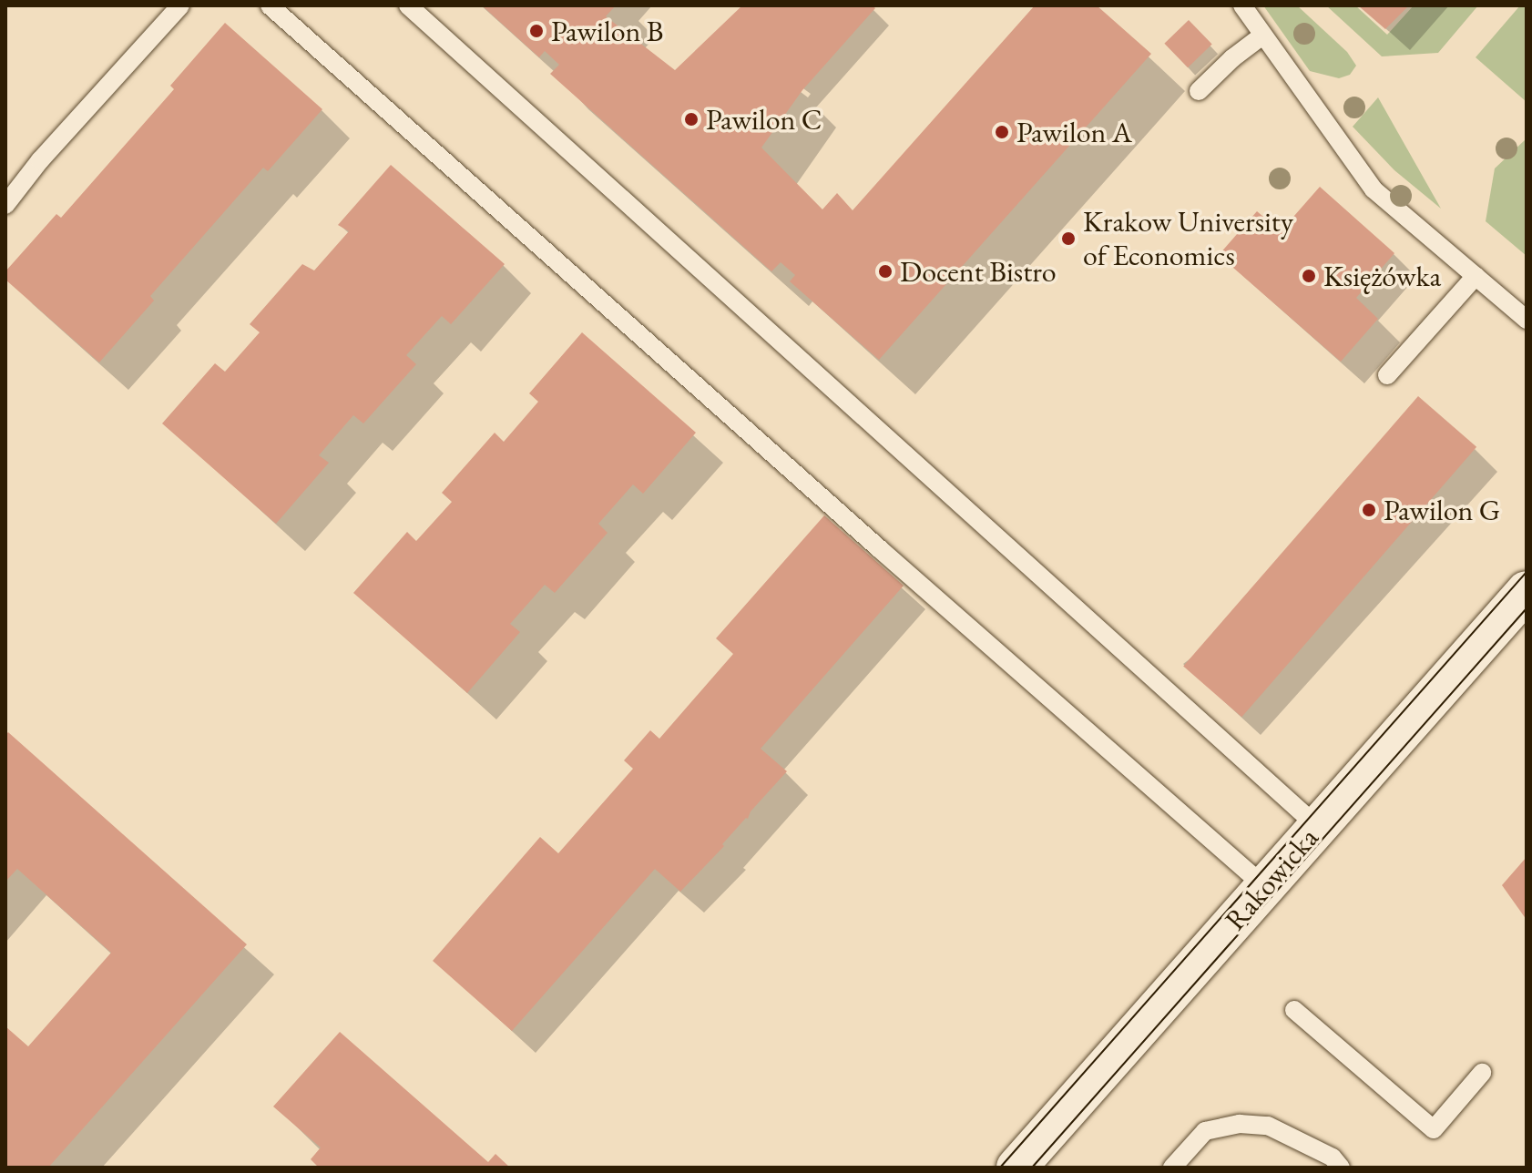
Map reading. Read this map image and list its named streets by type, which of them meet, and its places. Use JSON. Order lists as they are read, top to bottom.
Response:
{
  "streets": {
    "street": ["Rakowicka"]
  },
  "places": [
    "Pawilon B",
    "Pawilon C",
    "Pawilon A",
    "Krakow University of Economics",
    "Docent Bistro",
    "Księżówka",
    "Pawilon G"
  ]
}
